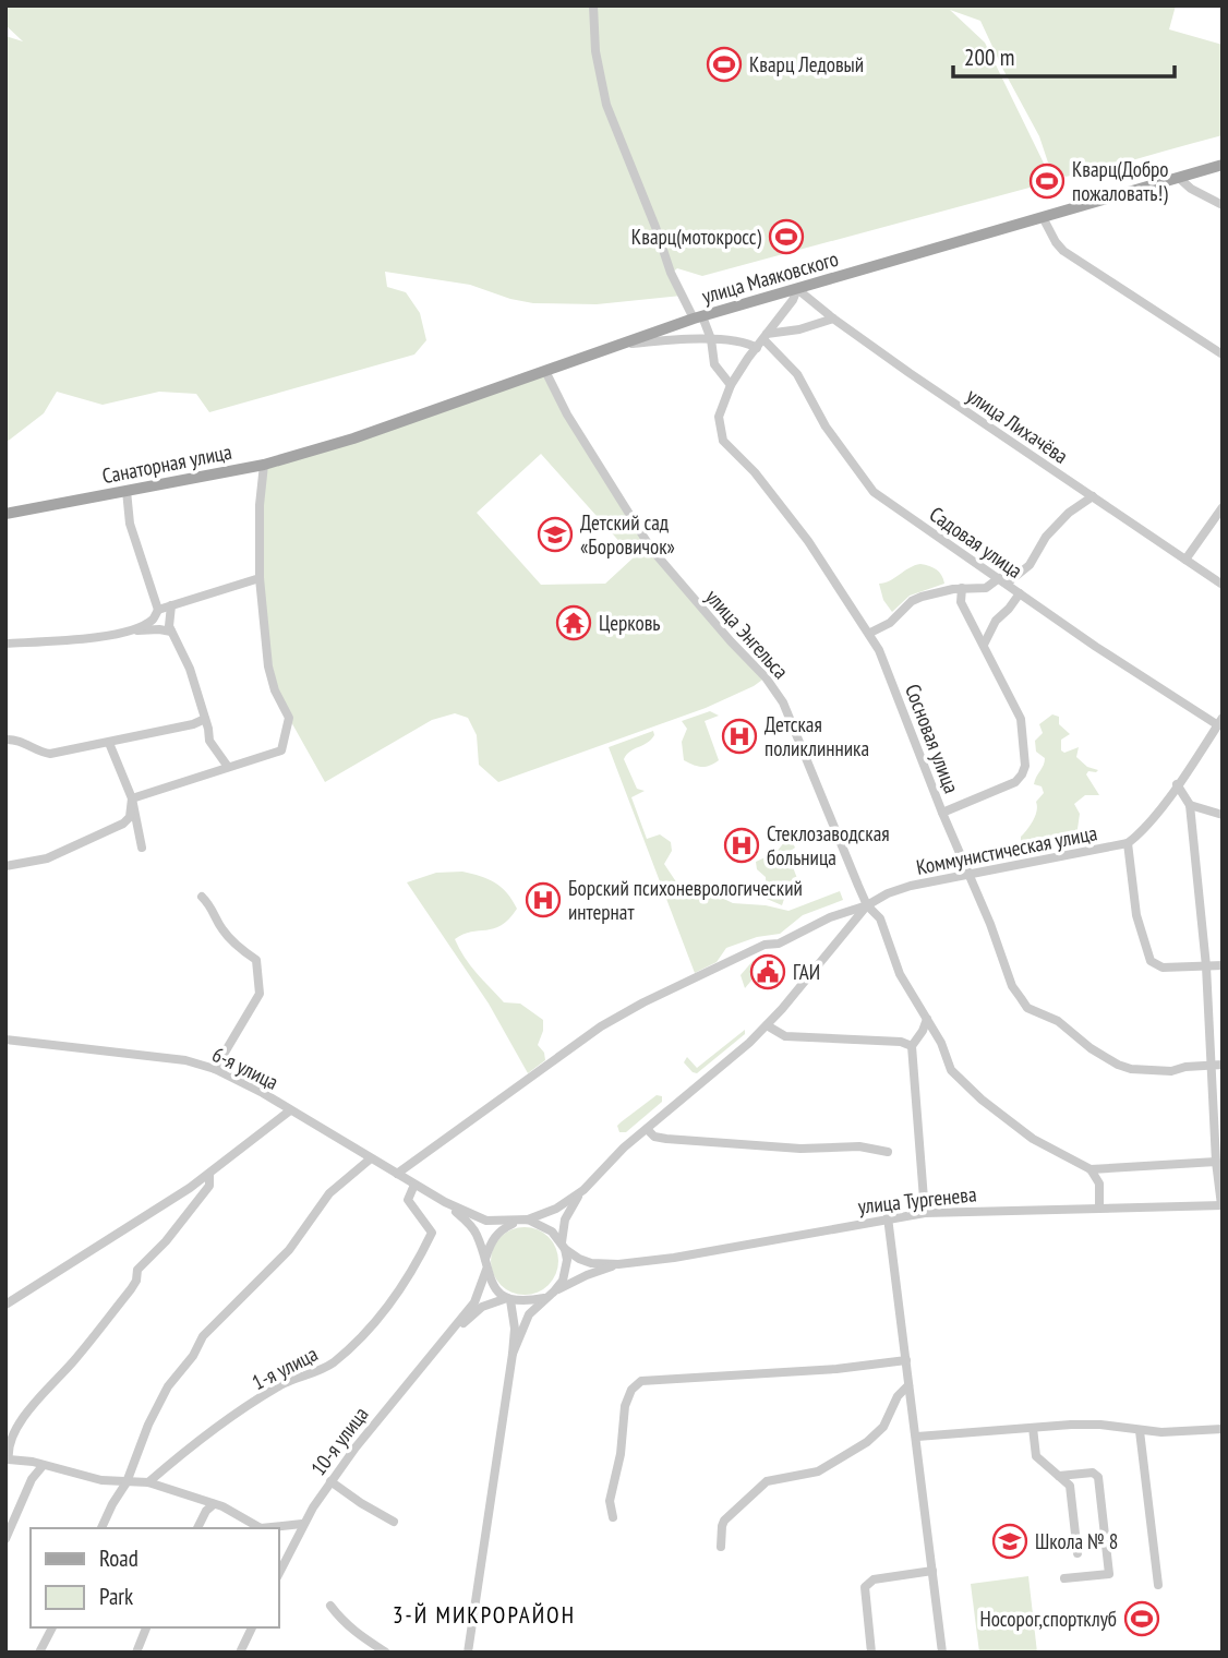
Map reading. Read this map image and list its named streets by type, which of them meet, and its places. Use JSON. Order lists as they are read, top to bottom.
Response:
{
  "streets": {
    "main road": ["улица Маяковского", "Санаторная улица"],
    "street": [
      "улица Лихачёва",
      "Садовая улица",
      "улица Энгельса",
      "Сосновая улица",
      "Коммунистическая улица",
      "6-я улица",
      "улица Тургенева",
      "1-я улица",
      "10-я улица"
    ]
  },
  "crossings": [
    ["улица Маяковского", "улица Лихачёва"],
    ["улица Маяковского", "Санаторная улица"],
    ["улица Маяковского", "улица Энгельса"],
    ["улица Маяковского", "Сосновая улица"],
    ["улица Лихачёва", "Сосновая улица"],
    ["Садовая улица", "Сосновая улица"],
    ["Садовая улица", "Коммунистическая улица"],
    ["улица Энгельса", "Коммунистическая улица"],
    ["Сосновая улица", "Коммунистическая улица"],
    ["Коммунистическая улица", "улица Тургенева"],
    ["Коммунистическая улица", "10-я улица"],
    ["6-я улица", "1-я улица"],
    ["улица Тургенева", "10-я улица"]
  ],
  "districts": ["3-Й МИКРОРАЙОН"],
  "places": {
    "sports": [
      "Кварц Ледовый",
      "Кварц(Добро пожаловать!)",
      "Кварц(мотокросс)",
      "Носорог,спортклуб"
    ],
    "school or university": ["Детский сад «Боровичок»", "Школа № 8"],
    "temple": ["Церковь"],
    "hospital": ["Детская поликлинника", "Стеклозаводская больница", "Борский психоневрологический интернат"],
    "public building": ["ГАИ"]
  },
  "legend": ["Road", "Park"],
  "scale_bar": "200 m"
}
